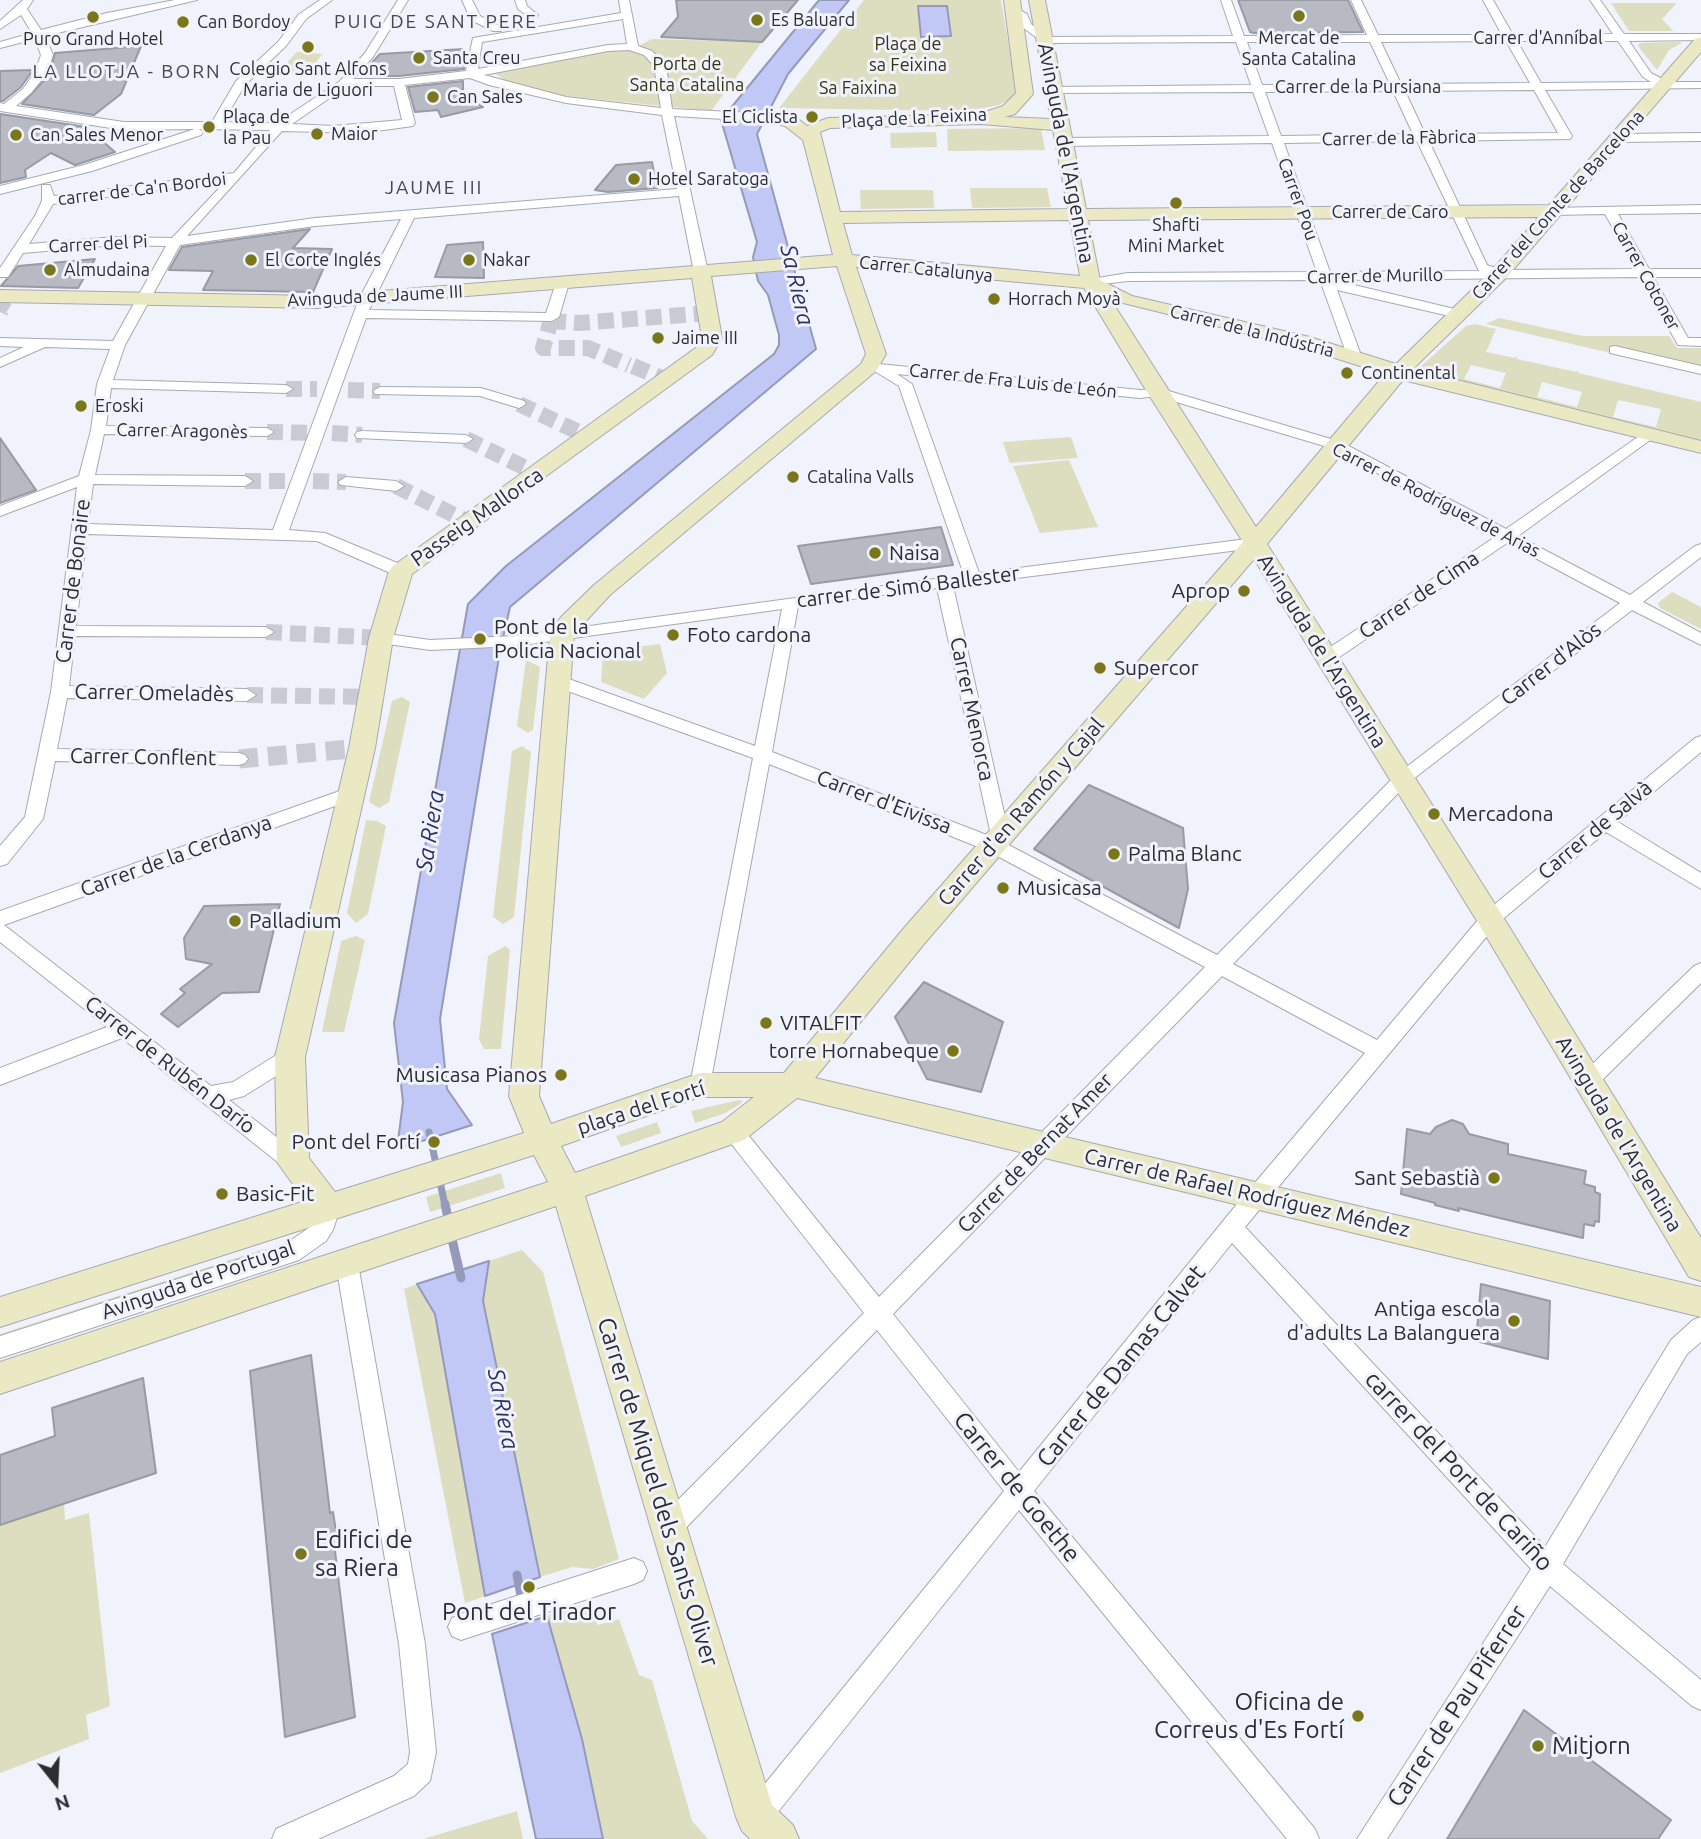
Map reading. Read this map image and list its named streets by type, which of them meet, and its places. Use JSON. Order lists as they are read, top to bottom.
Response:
{
  "streets": {
    "street": [
      "Carrer d'Anníbal",
      "Carrer de la Pursiana",
      "Plaça de la Feixina",
      "Carrer de la Fàbrica",
      "Avinguda de l'Argentina",
      "carrer de Ca'n Bordoi",
      "Carrer Pou",
      "Carrer del Comte de Barcelona",
      "Carrer de Caro",
      "Carrer del Pi",
      "Carrer Catalunya",
      "Carrer de Murillo",
      "Carrer Cotoner",
      "Avinguda de Jaume III",
      "Carrer de la Indústria",
      "Carrer de Fra Luis de León",
      "Carrer Aragonès",
      "Carrer de Rodríguez de Arias",
      "Passeig Mallorca",
      "Carrer de Bonaire",
      "carrer de Simó Ballester",
      "Carrer de Cima",
      "Carrer d'Alòs",
      "Carrer Omeladès",
      "Carrer Menorca",
      "Carrer Conflent",
      "Carrer d'Eivissa",
      "Carrer d'en Ramón y Cajal",
      "Carrer de Salvà",
      "Carrer de la Cerdanya",
      "Carrer de Rubén Darío",
      "plaça del Fortí",
      "Carrer de Bernat Amer",
      "Carrer de Rafael Rodríguez Méndez",
      "Avinguda de Portugal",
      "Carrer de Damas Calvet",
      "carrer del Port de Cariño",
      "Carrer de Goethe",
      "Carrer de Miquel dels Sants Oliver",
      "Carrer de Pau Piferrer"
    ]
  },
  "crossings": [
    ["Carrer d'Anníbal", "Carrer Pou"],
    ["Carrer de la Pursiana", "Carrer de la Fàbrica"],
    ["Carrer de la Pursiana", "Avinguda de l'Argentina"],
    ["Carrer de la Pursiana", "Carrer Pou"],
    ["Carrer de la Pursiana", "Carrer del Comte de Barcelona"],
    ["Plaça de la Feixina", "Avinguda de l'Argentina"],
    ["Carrer de la Fàbrica", "Avinguda de l'Argentina"],
    ["Carrer de la Fàbrica", "Carrer Pou"],
    ["Avinguda de l'Argentina", "Carrer del Comte de Barcelona"],
    ["Avinguda de l'Argentina", "Carrer de Caro"],
    ["Avinguda de l'Argentina", "Carrer Catalunya"],
    ["Avinguda de l'Argentina", "Carrer de Murillo"],
    ["Avinguda de l'Argentina", "Carrer de la Indústria"],
    ["Avinguda de l'Argentina", "Carrer de Fra Luis de León"],
    ["Avinguda de l'Argentina", "Carrer de Rodríguez de Arias"],
    ["Avinguda de l'Argentina", "carrer de Simó Ballester"],
    ["Avinguda de l'Argentina", "Carrer de Cima"],
    ["Avinguda de l'Argentina", "Carrer d'Alòs"],
    ["Avinguda de l'Argentina", "Carrer d'en Ramón y Cajal"],
    ["Avinguda de l'Argentina", "Carrer de Salvà"],
    ["Avinguda de l'Argentina", "Carrer de Bernat Amer"],
    ["Avinguda de l'Argentina", "Carrer de Damas Calvet"],
    ["carrer de Ca'n Bordoi", "Carrer de Bonaire"],
    ["Carrer Pou", "Carrer de Caro"],
    ["Carrer Pou", "Carrer de Murillo"],
    ["Carrer Pou", "Carrer de la Indústria"],
    ["Carrer del Comte de Barcelona", "Carrer de Caro"],
    ["Carrer del Comte de Barcelona", "Carrer de Murillo"],
    ["Carrer del Comte de Barcelona", "Carrer de la Indústria"],
    ["Carrer del Comte de Barcelona", "Carrer de Rodríguez de Arias"],
    ["Carrer del Comte de Barcelona", "carrer de Simó Ballester"],
    ["Carrer del Comte de Barcelona", "Carrer d'en Ramón y Cajal"],
    ["Carrer de Caro", "Carrer Cotoner"],
    ["Carrer del Pi", "Passeig Mallorca"],
    ["Carrer del Pi", "Carrer de Bonaire"],
    ["Carrer Catalunya", "Carrer de Murillo"],
    ["Carrer Catalunya", "Avinguda de Jaume III"],
    ["Carrer Catalunya", "Carrer de la Indústria"],
    ["Carrer de Murillo", "Carrer Cotoner"],
    ["Carrer de Murillo", "Carrer de la Indústria"],
    ["Avinguda de Jaume III", "Passeig Mallorca"],
    ["Avinguda de Jaume III", "Carrer de Bonaire"],
    ["Carrer de la Indústria", "Carrer de Cima"],
    ["Carrer de Fra Luis de León", "Carrer de Rodríguez de Arias"],
    ["Carrer Aragonès", "Carrer de Bonaire"],
    ["Carrer de Rodríguez de Arias", "Carrer de Cima"],
    ["Carrer de Rodríguez de Arias", "Carrer d'Alòs"],
    ["Passeig Mallorca", "Carrer de la Cerdanya"],
    ["Passeig Mallorca", "Carrer de Rubén Darío"],
    ["Carrer de Bonaire", "Carrer Omeladès"],
    ["Carrer de Bonaire", "Carrer Conflent"],
    ["carrer de Simó Ballester", "Carrer Menorca"],
    ["carrer de Simó Ballester", "Carrer d'en Ramón y Cajal"],
    ["Carrer d'Alòs", "Carrer de Bernat Amer"],
    ["Carrer Menorca", "Carrer d'Eivissa"],
    ["Carrer Menorca", "Carrer d'en Ramón y Cajal"],
    ["Carrer d'Eivissa", "Carrer d'en Ramón y Cajal"],
    ["Carrer d'Eivissa", "Carrer de Bernat Amer"],
    ["Carrer d'Eivissa", "Carrer de Damas Calvet"],
    ["Carrer d'en Ramón y Cajal", "plaça del Fortí"],
    ["Carrer d'en Ramón y Cajal", "Carrer de Rafael Rodríguez Méndez"],
    ["Carrer d'en Ramón y Cajal", "Carrer de Goethe"],
    ["Carrer d'en Ramón y Cajal", "Carrer de Miquel dels Sants Oliver"],
    ["Carrer de Salvà", "Carrer de Damas Calvet"],
    ["Carrer de Rubén Darío", "plaça del Fortí"],
    ["Carrer de Rubén Darío", "Avinguda de Portugal"],
    ["plaça del Fortí", "Carrer de Rafael Rodríguez Méndez"],
    ["plaça del Fortí", "Avinguda de Portugal"],
    ["plaça del Fortí", "Carrer de Miquel dels Sants Oliver"],
    ["Carrer de Bernat Amer", "Carrer de Rafael Rodríguez Méndez"],
    ["Carrer de Bernat Amer", "Carrer de Goethe"],
    ["Carrer de Bernat Amer", "Carrer de Miquel dels Sants Oliver"],
    ["Carrer de Rafael Rodríguez Méndez", "Carrer de Damas Calvet"],
    ["Carrer de Damas Calvet", "carrer del Port de Cariño"],
    ["Carrer de Damas Calvet", "Carrer de Goethe"],
    ["Carrer de Damas Calvet", "Carrer de Miquel dels Sants Oliver"],
    ["carrer del Port de Cariño", "Carrer de Pau Piferrer"]
  ],
  "districts": ["PUIG DE SANT PERE", "LA LLOTJA - BORN", "JAUME III"],
  "water": ["Sa Riera"],
  "parks": ["Plaça de sa Feixina", "Porta de Santa Catalina", "Sa Faixina"],
  "places": [
    "Mercat de Santa Catalina",
    "Puro Grand Hotel",
    "Es Baluard",
    "Can Bordoy",
    "Colegio Sant Alfons Maria de Liguori",
    "Santa Creu",
    "Can Sales",
    "El Ciclista",
    "Plaça de la Pau",
    "Maior",
    "Can Sales Menor",
    "Hotel Saratoga",
    "Shafti Mini Market",
    "El Corte Inglés",
    "Nakar",
    "Almudaina",
    "Horrach Moyà",
    "Jaime III",
    "Continental",
    "Eroski",
    "Catalina Valls",
    "Naisa",
    "Aprop",
    "Foto cardona",
    "Pont de la Policia Nacional",
    "Supercor",
    "Mercadona",
    "Palma Blanc",
    "Musicasa",
    "Palladium",
    "VITALFIT",
    "torre Hornabeque",
    "Musicasa Pianos",
    "Pont del Fortí",
    "Sant Sebastià",
    "Basic-Fit",
    "Antiga escola d'adults La Balanguera",
    "Edifici de sa Riera",
    "Pont del Tirador",
    "Oficina de Correus d'Es Fortí",
    "Mitjorn"
  ],
  "north": "bottom"
}
